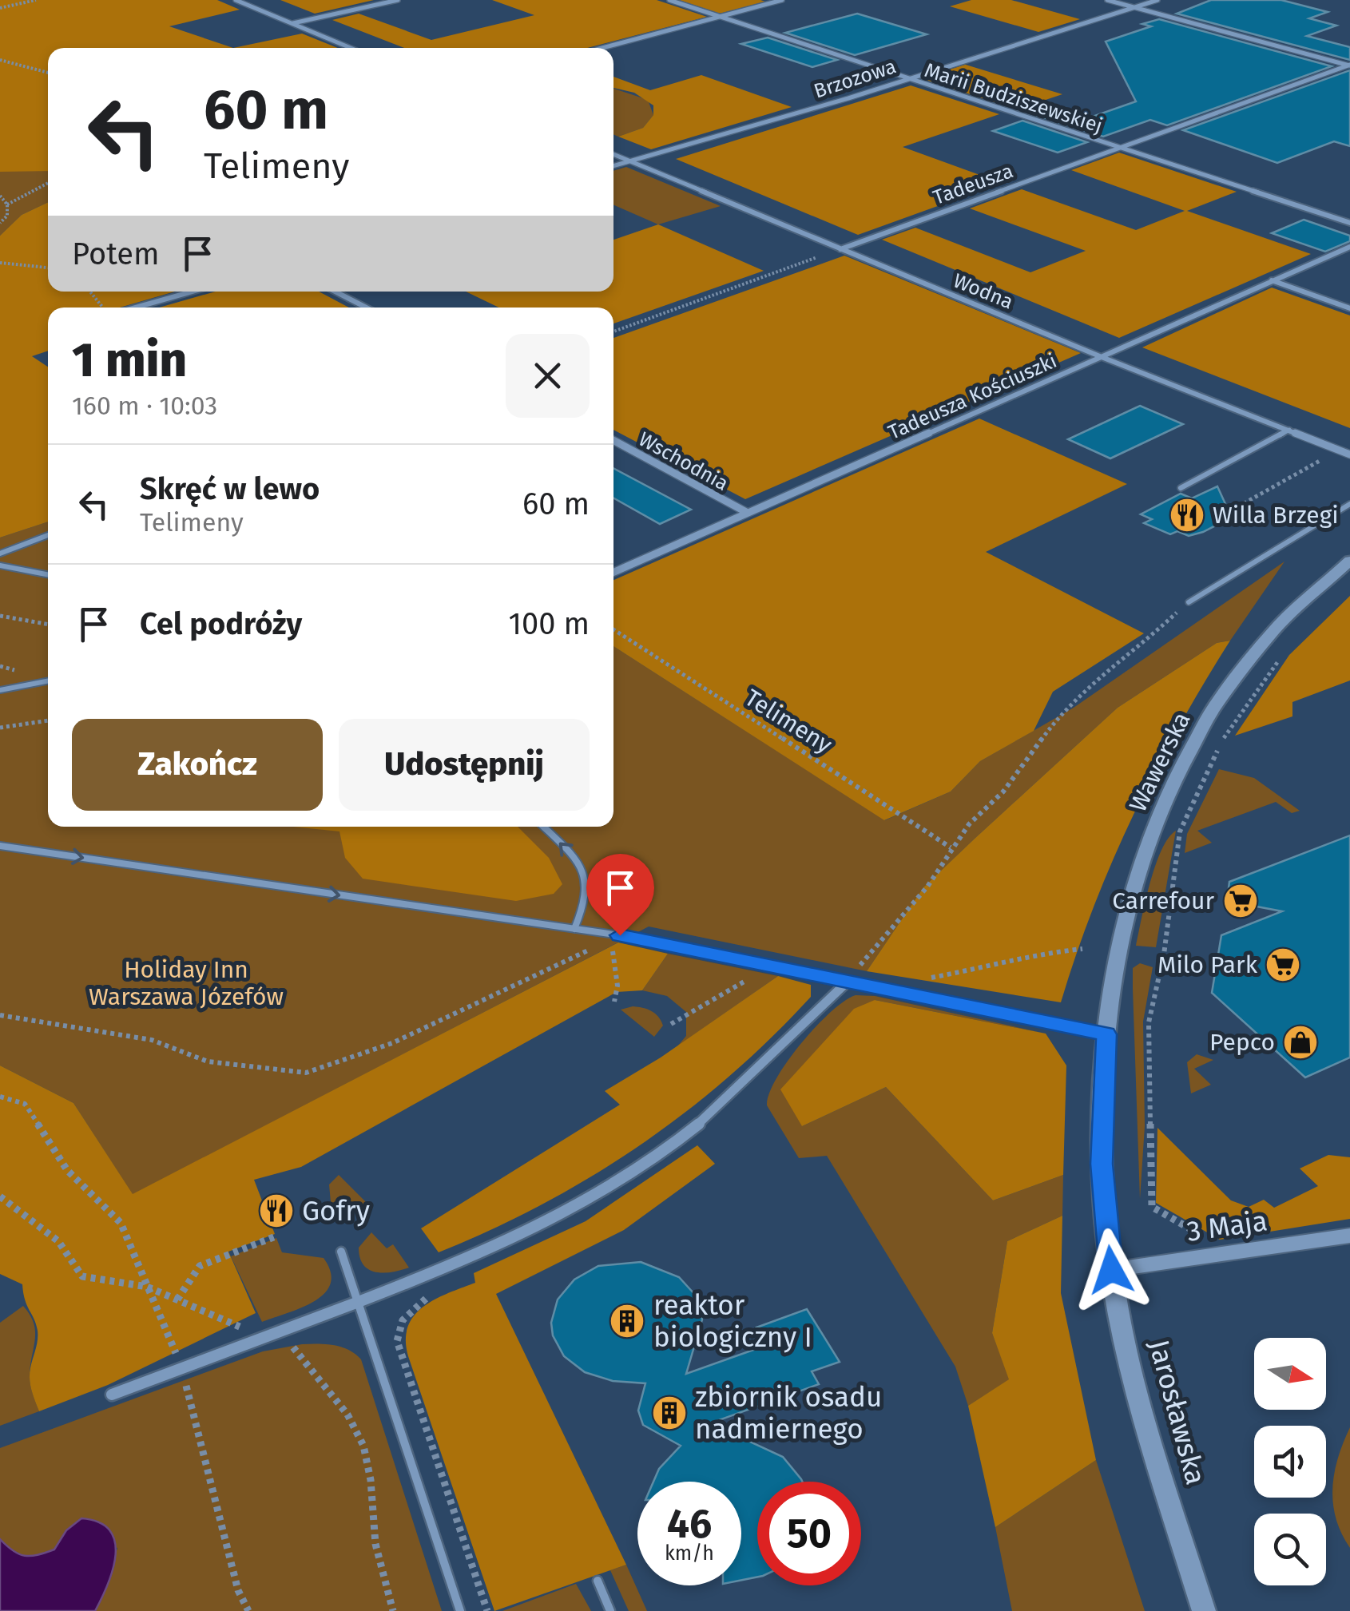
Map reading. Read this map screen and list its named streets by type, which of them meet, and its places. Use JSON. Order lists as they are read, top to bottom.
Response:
{
  "streets": {
    "main road": ["Wawerska", "Jarosławska"],
    "street": [
      "Brzozowa",
      "Marii Budziszewskiej",
      "Tadeusza",
      "Wodna",
      "Tadeusza Kościuszki",
      "Wschodnia",
      "3 Maja"
    ],
    "path": ["Telimeny"]
  },
  "crossings": [
    ["Brzozowa", "Marii Budziszewskiej"],
    ["Brzozowa", "Wodna"],
    ["Marii Budziszewskiej", "Tadeusza"],
    ["Tadeusza", "Wodna"],
    ["Wodna", "Tadeusza Kościuszki"],
    ["Tadeusza Kościuszki", "Wschodnia"],
    ["Wawerska", "Jarosławska"],
    ["3 Maja", "Jarosławska"]
  ],
  "parks": ["Holiday Inn Warszawa Józefów"],
  "places": {
    "restaurant": ["Willa Brzegi", "Gofry"],
    "supermarket": ["Carrefour", "Milo Park"],
    "shop": ["Pepco"],
    "building": ["reaktor biologiczny I", "zbiornik osadu nadmiernego"]
  },
  "north": "right",
  "page": {
    "turn": ["60 m", "Telimeny"],
    "then": "Potem",
    "heading": ["1 min", "160 m · 10:03"],
    "list": [
      {
        "name": "Skręć w lewo",
        "note": "Telimeny",
        "value": "60 m"
      },
      {
        "name": "Cel podróży",
        "value": "100 m"
      }
    ],
    "buttons": ["Zakończ", "Udostępnij"],
    "speed": "46 km/h",
    "limit": "50"
  }
}
